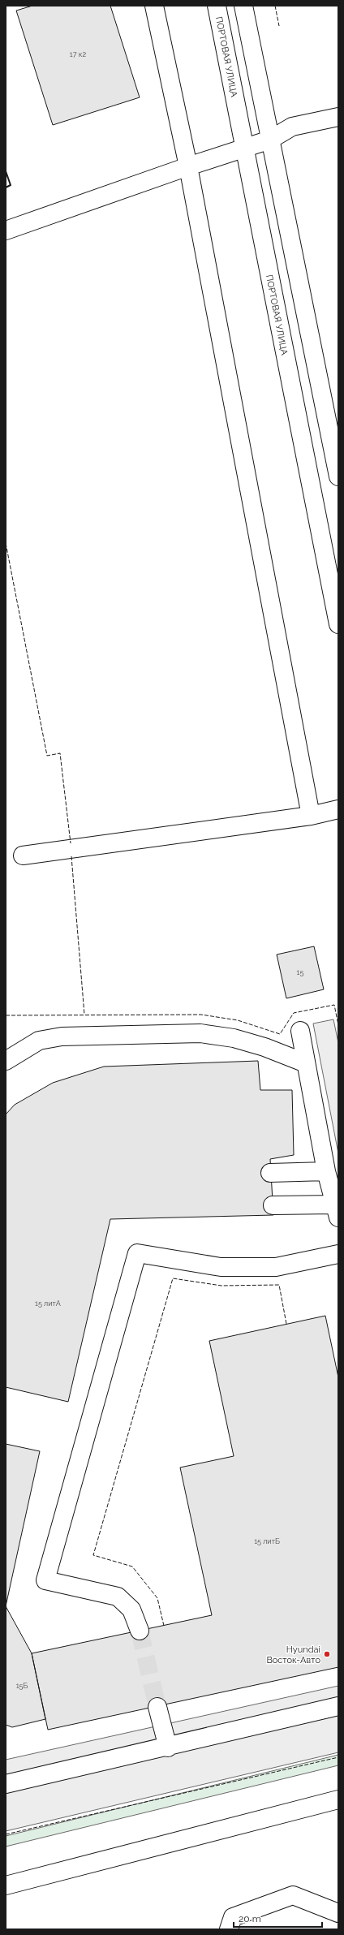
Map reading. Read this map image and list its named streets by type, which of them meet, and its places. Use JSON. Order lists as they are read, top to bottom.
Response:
{
  "streets": {
    "street": ["ПОРТОВАЯ УЛИЦА"]
  },
  "places": ["Hyundai Восток-Авто"],
  "house_numbers": [
    "17 к2",
    "15",
    "15 литА",
    "15 литБ",
    "15Б"
  ],
  "scale_bar": "20 m"
}
